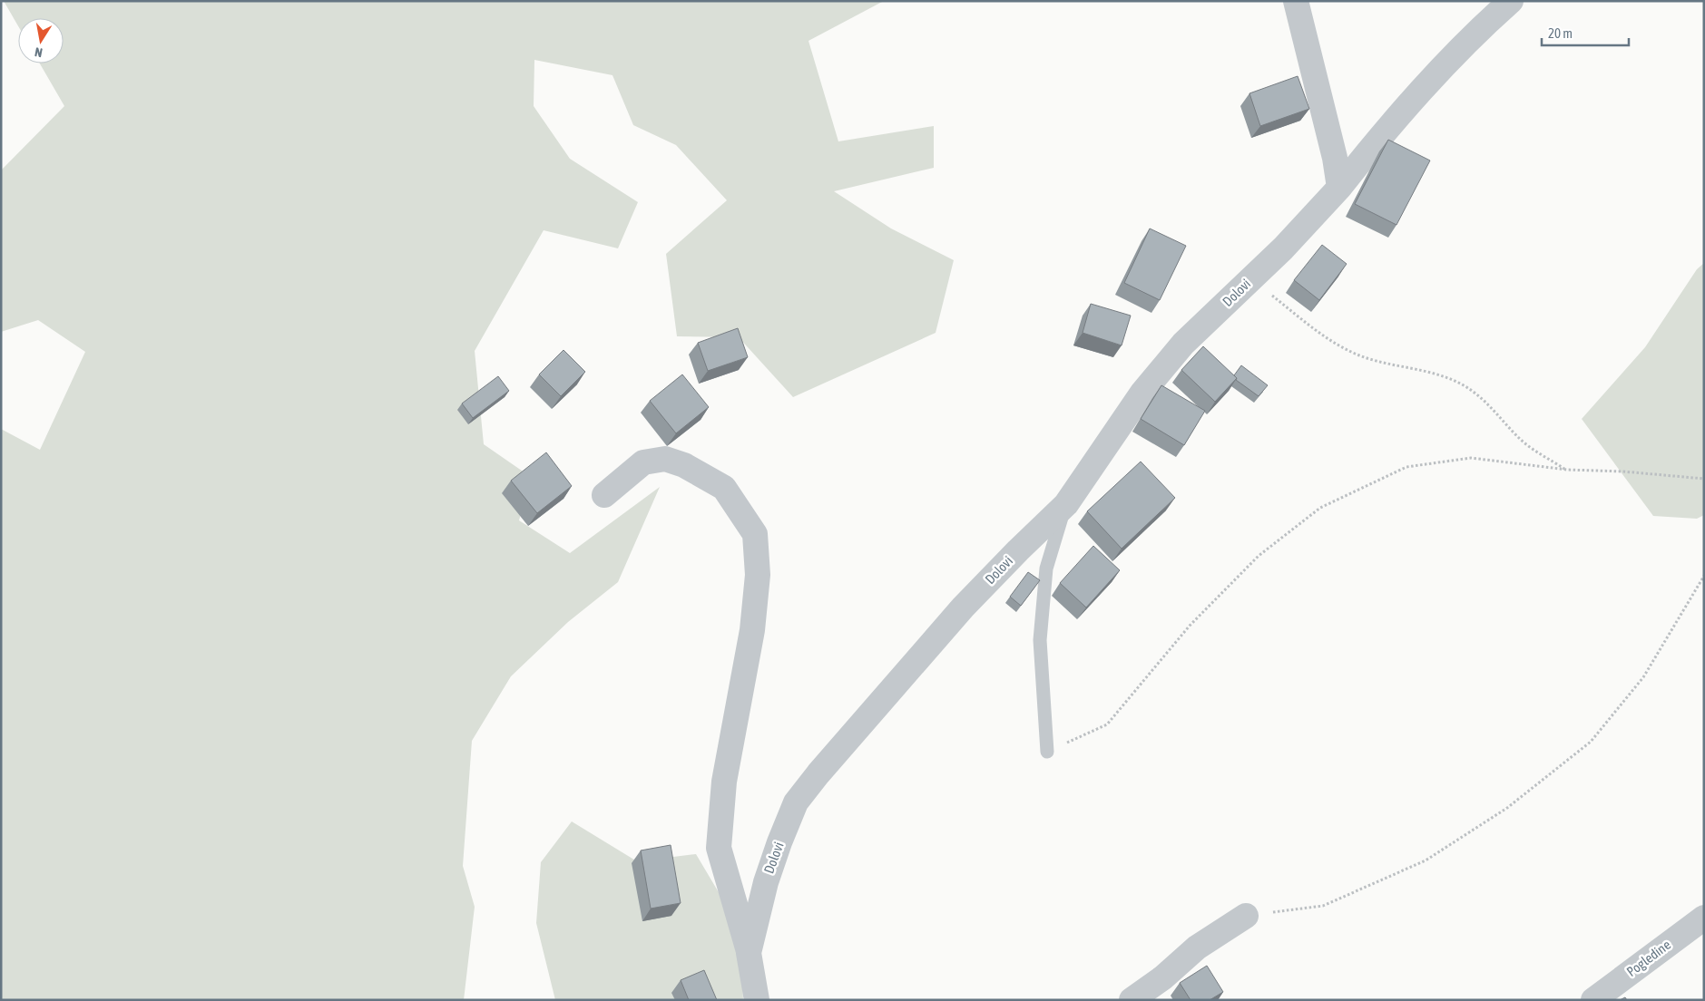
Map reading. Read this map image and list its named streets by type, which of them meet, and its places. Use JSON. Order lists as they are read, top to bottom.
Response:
{
  "streets": {
    "street": ["Dolovi", "Pogledine"]
  },
  "scale_bar": "20 m",
  "north": "bottom"
}
